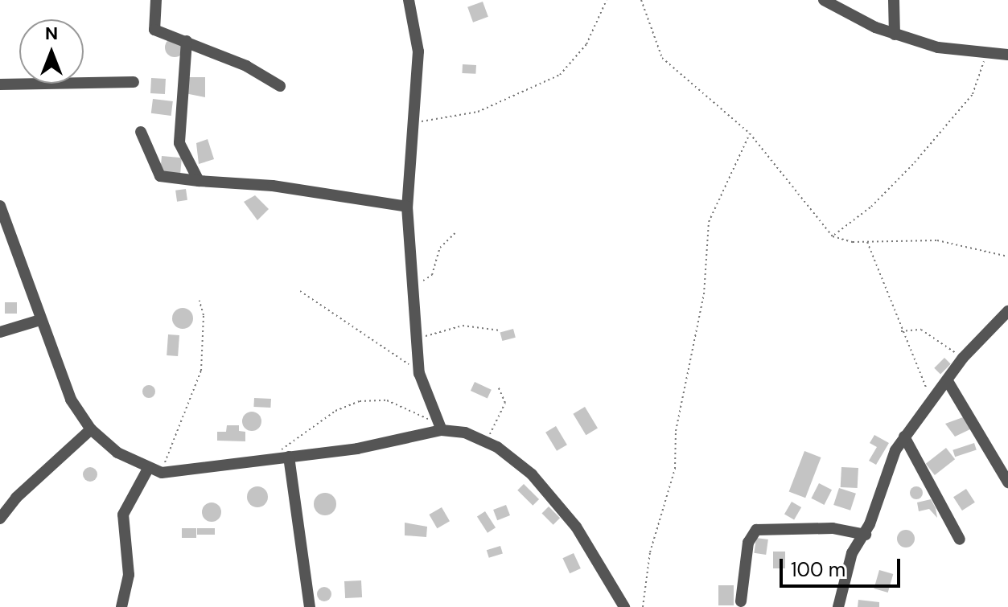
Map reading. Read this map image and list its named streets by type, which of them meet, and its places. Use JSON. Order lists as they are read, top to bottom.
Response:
{
  "scale_bar": "100 m",
  "north": "top"
}
